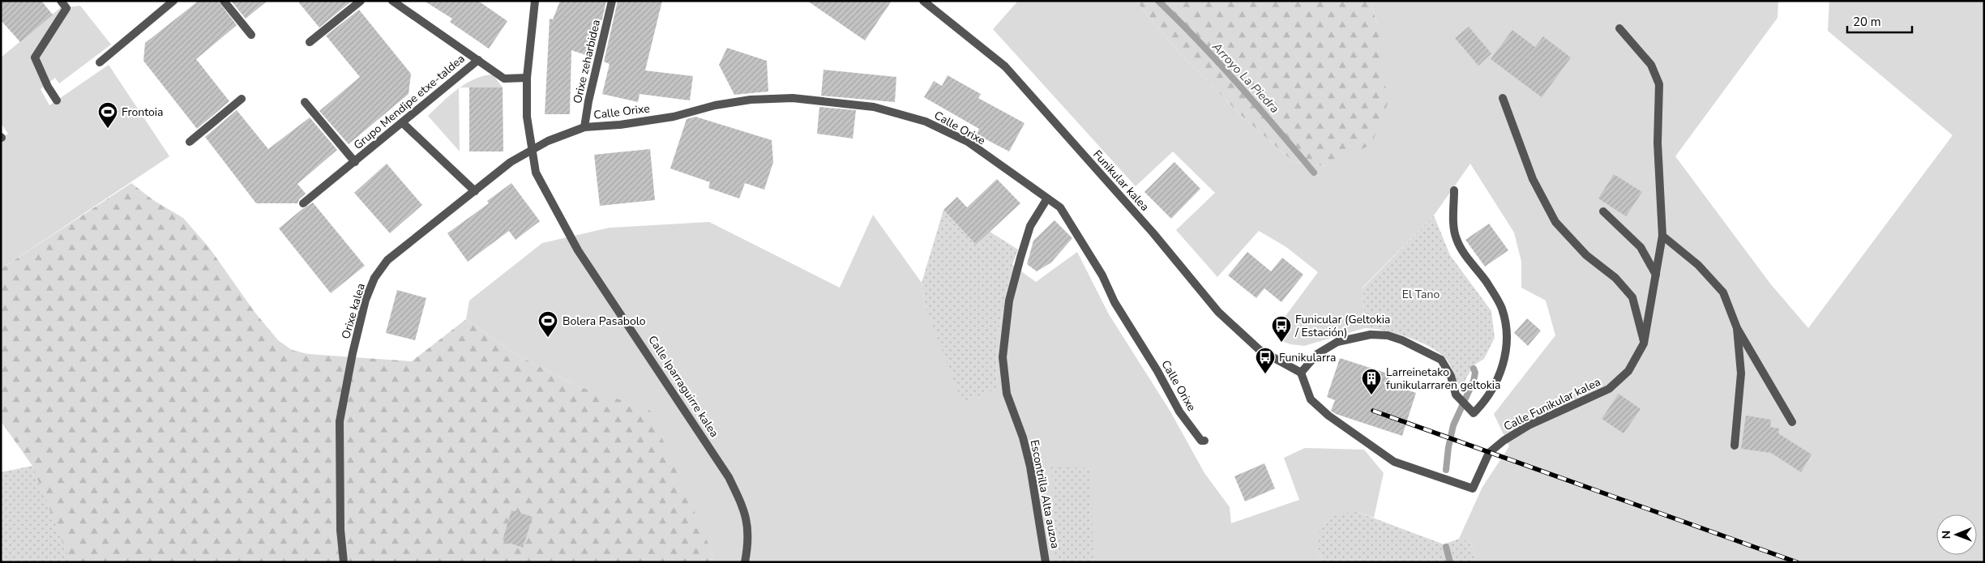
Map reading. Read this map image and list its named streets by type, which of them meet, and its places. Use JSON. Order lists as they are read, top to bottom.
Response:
{
  "streets": {
    "street": [
      "Orixe zeharbidea",
      "Grupo Mendipe etxe-taldea",
      "Calle Orixe",
      "Funikular kalea",
      "Orixe kalea",
      "Calle Iparraguirre kalea",
      "Calle Funikular kalea",
      "Escontrilla Alta auzoa"
    ]
  },
  "crossings": [
    ["Orixe zeharbidea", "Calle Orixe"],
    ["Orixe zeharbidea", "Orixe kalea"],
    ["Grupo Mendipe etxe-taldea", "Calle Iparraguirre kalea"],
    ["Calle Orixe", "Orixe kalea"],
    ["Calle Orixe", "Escontrilla Alta auzoa"],
    ["Funikular kalea", "Calle Funikular kalea"],
    ["Orixe kalea", "Calle Iparraguirre kalea"]
  ],
  "water": ["Arroyo La Piedra"],
  "parks": ["El Tano"],
  "places": {
    "sports": ["Frontoia", "Bolera Pasabolo"],
    "bus stop": ["Funicular (Geltokia / Estación)", "Funikularra"],
    "building": ["Larreinetako funikularraren geltokia"]
  },
  "scale_bar": "20 m",
  "north": "left"
}
